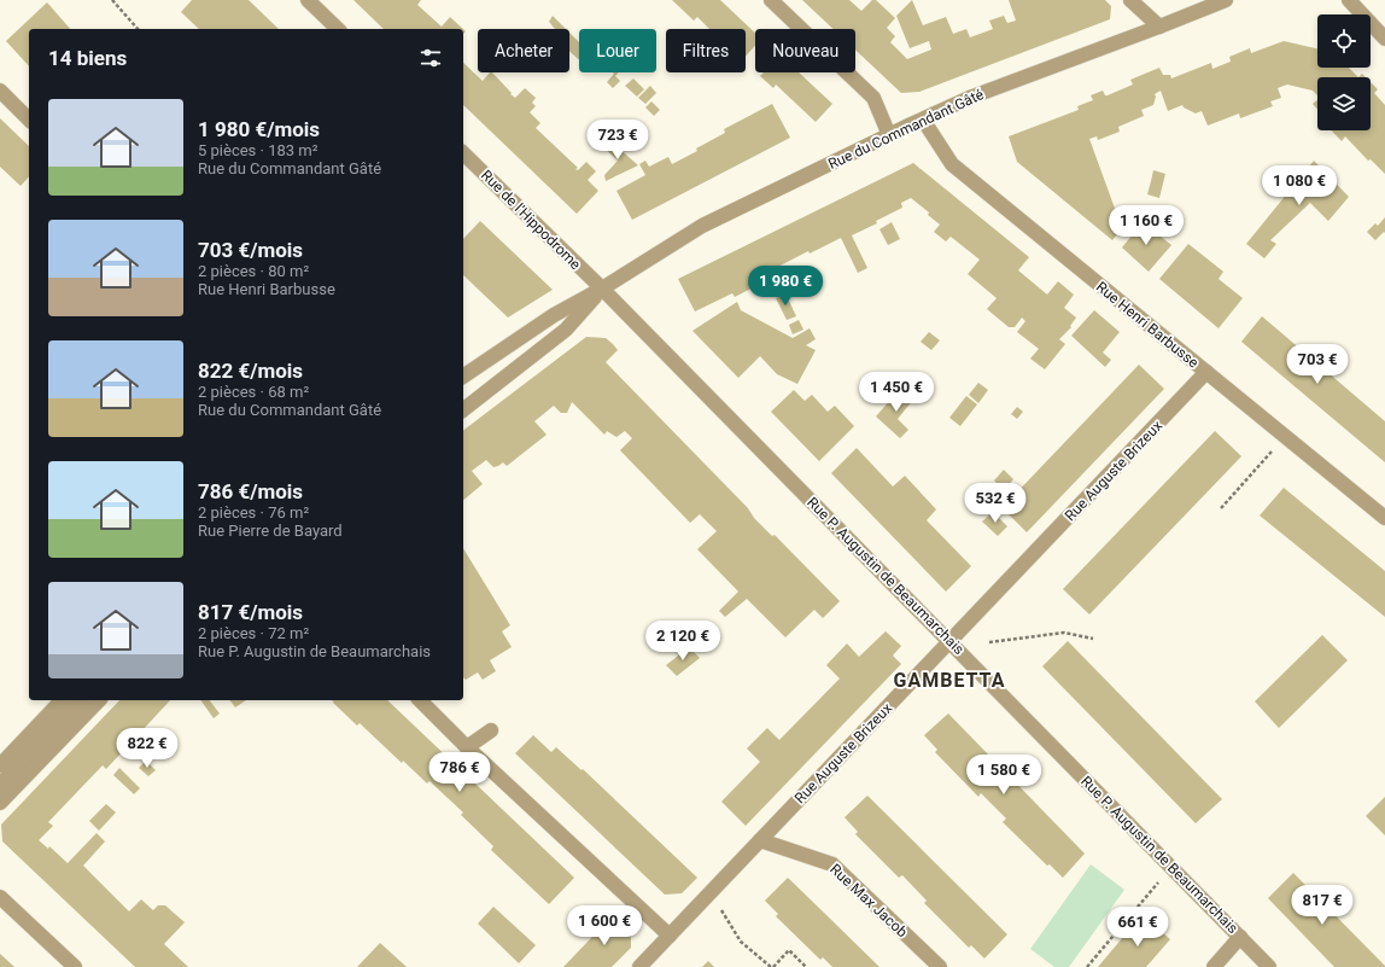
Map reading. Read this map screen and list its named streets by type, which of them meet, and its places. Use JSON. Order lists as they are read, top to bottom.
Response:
{
  "streets": {
    "street": [
      "Rue du Commandant Gâté",
      "Rue de l'Hippodrome",
      "Rue Henri Barbusse",
      "Rue Auguste Brizeux",
      "Rue P. Augustin de Beaumarchais",
      "Rue Max Jacob"
    ]
  },
  "crossings": [
    ["Rue du Commandant Gâté", "Rue de l'Hippodrome"],
    ["Rue du Commandant Gâté", "Rue Henri Barbusse"],
    ["Rue du Commandant Gâté", "Rue P. Augustin de Beaumarchais"],
    ["Rue de l'Hippodrome", "Rue P. Augustin de Beaumarchais"],
    ["Rue Henri Barbusse", "Rue Auguste Brizeux"],
    ["Rue Auguste Brizeux", "Rue P. Augustin de Beaumarchais"],
    ["Rue Auguste Brizeux", "Rue Max Jacob"]
  ],
  "districts": ["GAMBETTA"],
  "page": {
    "chip": [
      "Acheter",
      "Louer",
      "Filtres",
      "Nouveau"
    ],
    "heading": "14 biens",
    "list": [
      {
        "name": "1 980 €/mois",
        "note": "5 pièces · 183 m² · Rue du Commandant Gâté"
      },
      {
        "name": "703 €/mois",
        "note": "2 pièces · 80 m² · Rue Henri Barbusse"
      },
      {
        "name": "822 €/mois",
        "note": "2 pièces · 68 m² · Rue du Commandant Gâté"
      },
      {
        "name": "786 €/mois",
        "note": "2 pièces · 76 m² · Rue Pierre de Bayard"
      },
      {
        "name": "817 €/mois",
        "note": "2 pièces · 72 m² · Rue P. Augustin de Beaumarchais"
      }
    ],
    "price": [
      "723 €",
      "1 080 €",
      "1 160 €",
      "1 980 €",
      "703 €",
      "1 450 €",
      "532 €",
      "2 120 €",
      "822 €",
      "786 €",
      "1 580 €",
      "817 €",
      "1 600 €",
      "661 €"
    ]
  }
}
